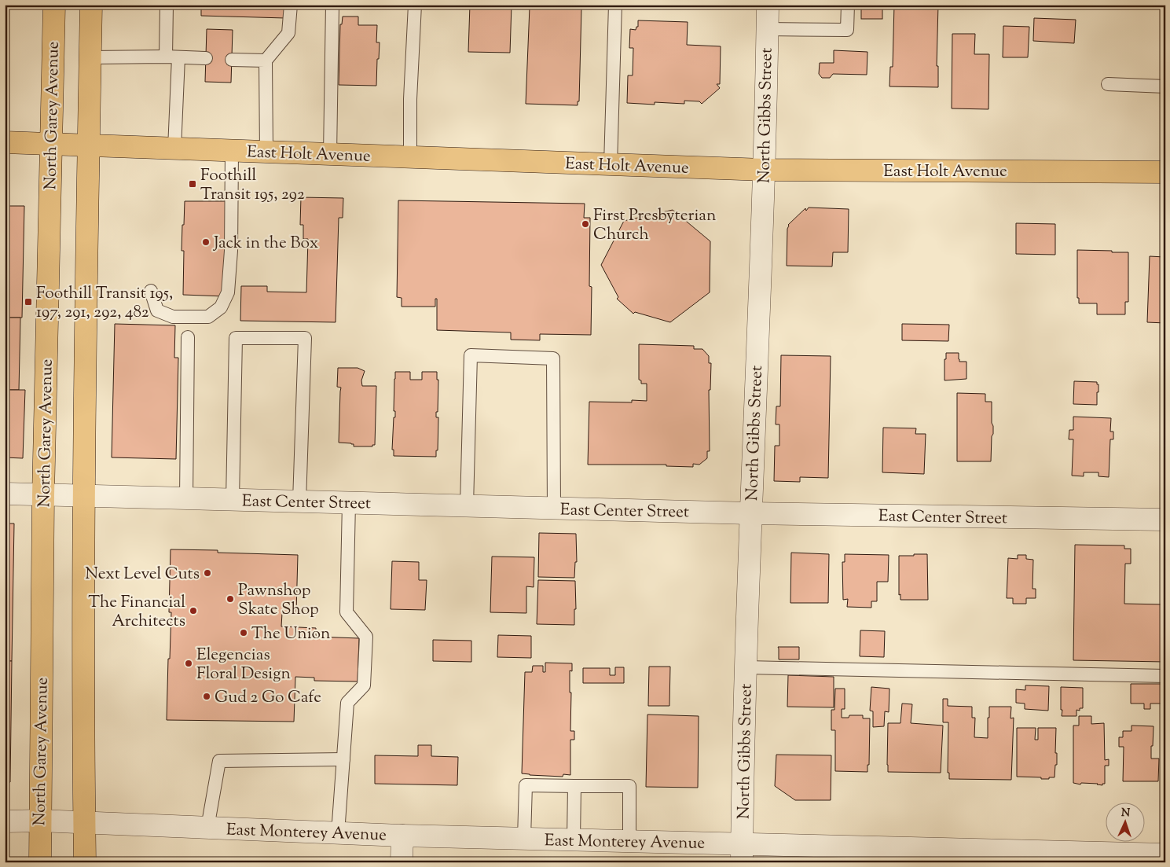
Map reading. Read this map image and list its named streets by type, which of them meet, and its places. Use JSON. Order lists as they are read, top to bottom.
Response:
{
  "streets": {
    "main road": ["North Garey Avenue", "East Holt Avenue"],
    "street": ["North Gibbs Street", "East Center Street", "East Monterey Avenue"]
  },
  "crossings": [
    ["North Garey Avenue", "East Holt Avenue"],
    ["North Garey Avenue", "East Center Street"],
    ["North Garey Avenue", "East Monterey Avenue"],
    ["North Gibbs Street", "East Holt Avenue"],
    ["North Gibbs Street", "East Center Street"],
    ["North Gibbs Street", "East Monterey Avenue"]
  ],
  "places": {
    "transit": ["Foothill Transit 195, 292", "Foothill Transit 195, 197, 291, 292, 482"],
    "other": [
      "First Presbyterian Church",
      "Jack in the Box",
      "Next Level Cuts",
      "Pawnshop Skate Shop",
      "The Financial Architects",
      "The Union",
      "Elegencias Floral Design",
      "Gud 2 Go Cafe"
    ]
  },
  "north": "top"
}
